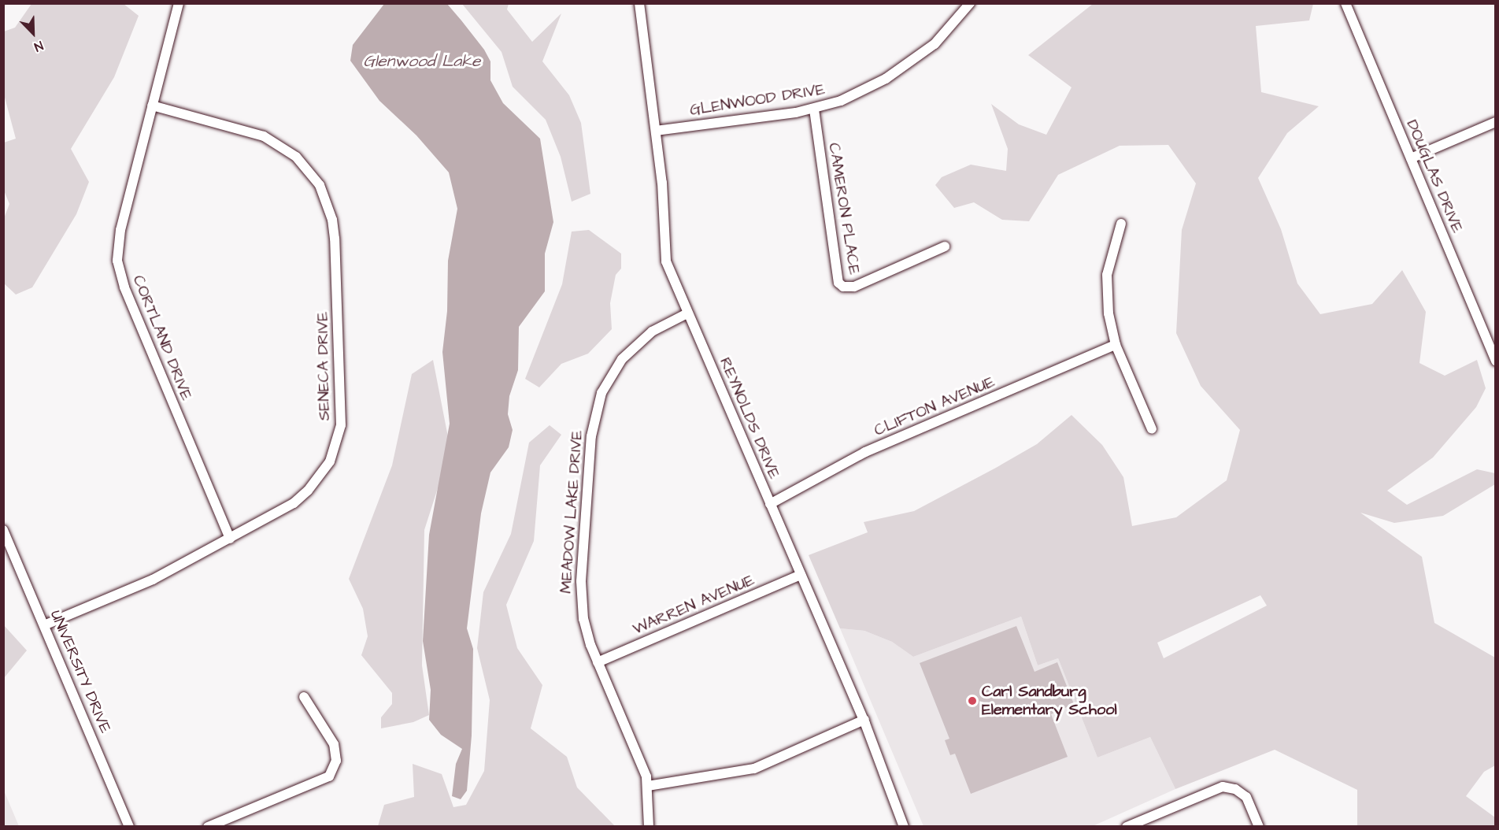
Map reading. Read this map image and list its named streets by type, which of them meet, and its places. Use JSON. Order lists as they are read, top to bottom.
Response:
{
  "streets": {
    "street": [
      "GLENWOOD DRIVE",
      "DOUGLAS DRIVE",
      "CAMERON PLACE",
      "CORTLAND DRIVE",
      "SENECA DRIVE",
      "CLIFTON AVENUE",
      "REYNOLDS DRIVE",
      "MEADOW LAKE DRIVE",
      "WARREN AVENUE",
      "UNIVERSITY DRIVE"
    ]
  },
  "crossings": [
    ["GLENWOOD DRIVE", "CAMERON PLACE"],
    ["GLENWOOD DRIVE", "REYNOLDS DRIVE"],
    ["CORTLAND DRIVE", "SENECA DRIVE"],
    ["SENECA DRIVE", "UNIVERSITY DRIVE"],
    ["CLIFTON AVENUE", "REYNOLDS DRIVE"],
    ["REYNOLDS DRIVE", "MEADOW LAKE DRIVE"],
    ["REYNOLDS DRIVE", "WARREN AVENUE"],
    ["MEADOW LAKE DRIVE", "WARREN AVENUE"]
  ],
  "water": ["Glenwood Lake"],
  "places": ["Carl Sandburg Elementary School"],
  "north": "bottom right"
}
